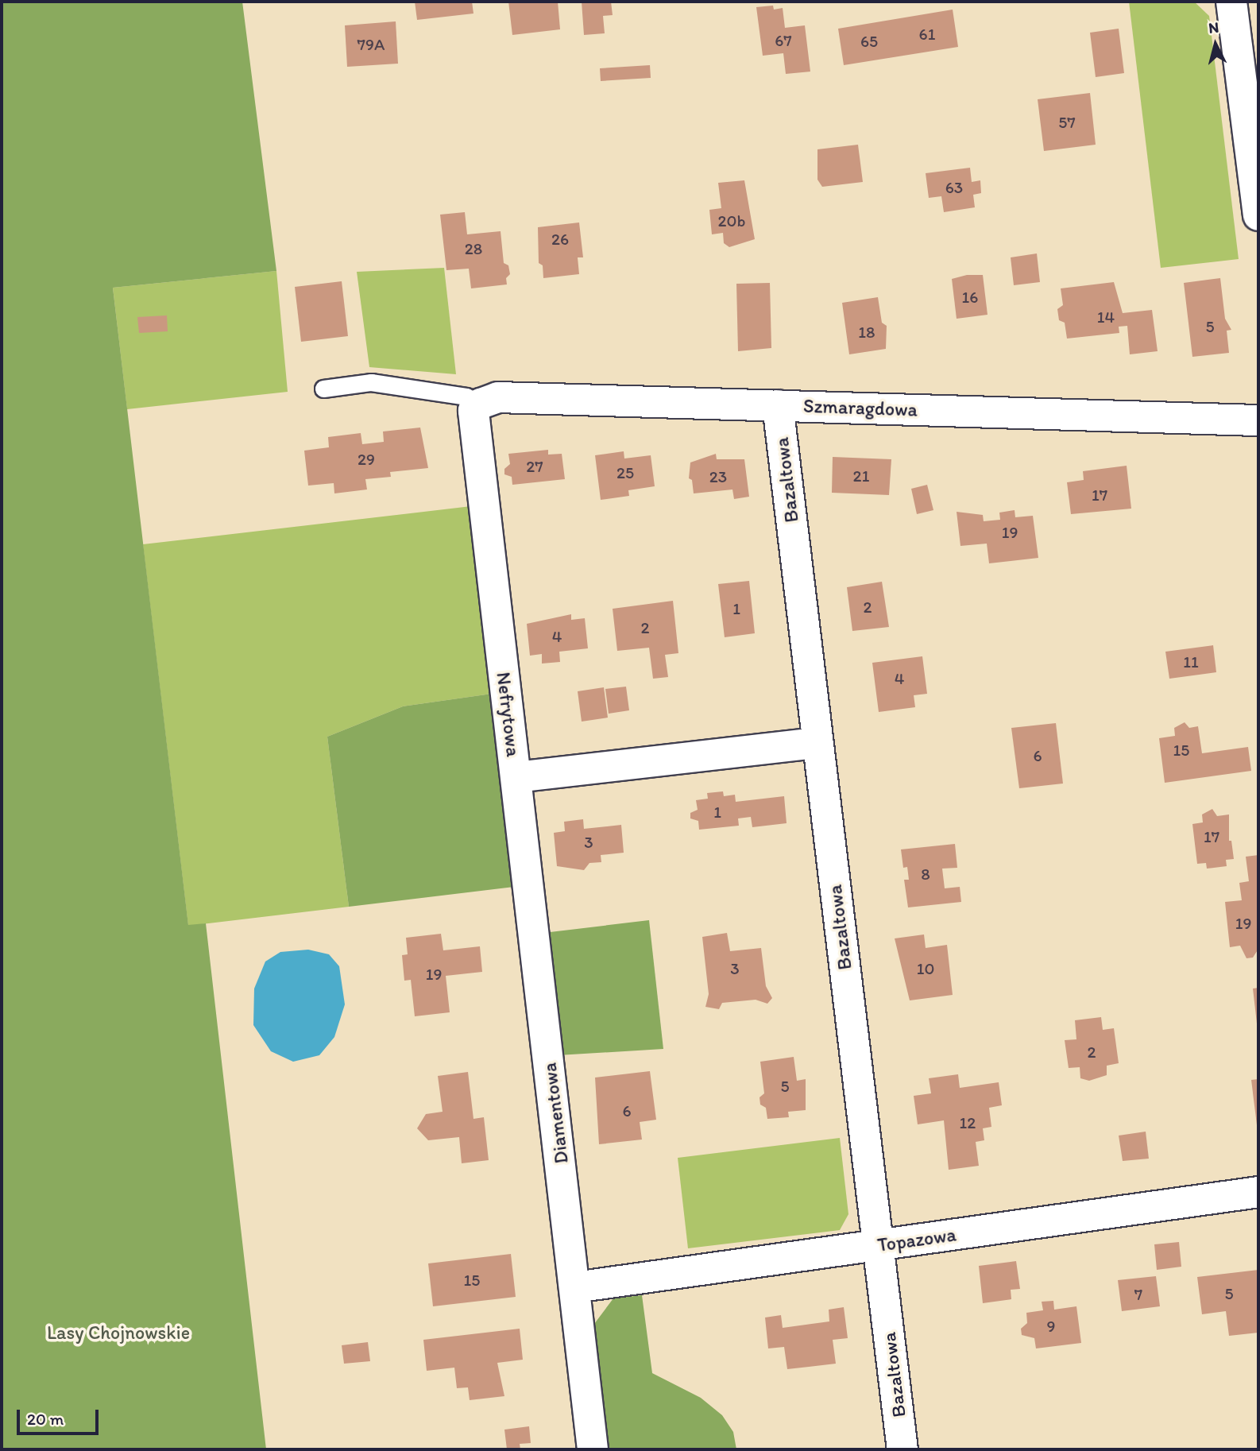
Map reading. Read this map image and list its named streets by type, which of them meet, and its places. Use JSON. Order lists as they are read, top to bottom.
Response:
{
  "streets": {
    "street": [
      "Szmaragdowa",
      "Bazaltowa",
      "Nefrytowa",
      "Diamentowa",
      "Topazowa"
    ]
  },
  "crossings": [
    ["Szmaragdowa", "Bazaltowa"],
    ["Szmaragdowa", "Nefrytowa"],
    ["Bazaltowa", "Nefrytowa"],
    ["Bazaltowa", "Topazowa"],
    ["Nefrytowa", "Diamentowa"],
    ["Diamentowa", "Topazowa"]
  ],
  "parks": ["Lasy Chojnowskie"],
  "house_numbers": [
    "61",
    "67",
    "65",
    "79A",
    "57",
    "63",
    "20b",
    "26",
    "28",
    "16",
    "14",
    "5",
    "18",
    "29",
    "27",
    "25",
    "21",
    "23",
    "17",
    "19",
    "2",
    "1",
    "2",
    "4",
    "11",
    "4",
    "15",
    "6",
    "1",
    "17",
    "3",
    "8",
    "19",
    "3",
    "10",
    "19",
    "2",
    "5",
    "6",
    "12",
    "15",
    "5",
    "7",
    "9"
  ],
  "scale_bar": "20 m",
  "north": "top"
}
